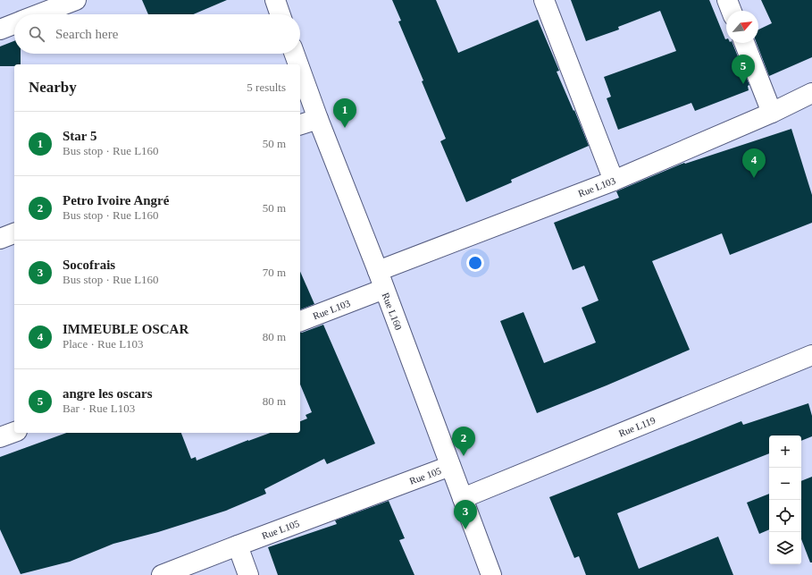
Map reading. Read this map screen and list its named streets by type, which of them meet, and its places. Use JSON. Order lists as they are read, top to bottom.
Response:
{
  "streets": {
    "street": [
      "Rue L103",
      "Rue L160",
      "Rue L119",
      "Rue 105",
      "Rue L105"
    ]
  },
  "crossings": [
    ["Rue L103", "Rue L160"],
    ["Rue L160", "Rue L119"],
    ["Rue L160", "Rue 105"],
    ["Rue 105", "Rue L105"]
  ],
  "north": "top right",
  "page": {
    "search": "Search here",
    "pins": [
      "5",
      "1",
      "4",
      "2",
      "3"
    ],
    "heading": ["Nearby", "5 results"],
    "list": [
      {
        "mark": "1",
        "name": "Star 5",
        "note": "Bus stop · Rue L160",
        "value": "50 m"
      },
      {
        "mark": "2",
        "name": "Petro Ivoire Angré",
        "note": "Bus stop · Rue L160",
        "value": "50 m"
      },
      {
        "mark": "3",
        "name": "Socofrais",
        "note": "Bus stop · Rue L160",
        "value": "70 m"
      },
      {
        "mark": "4",
        "name": "IMMEUBLE OSCAR",
        "note": "Place · Rue L103",
        "value": "80 m"
      },
      {
        "mark": "5",
        "name": "angre les oscars",
        "note": "Bar · Rue L103",
        "value": "80 m"
      }
    ],
    "map_buttons": ["+", "−"]
  }
}
